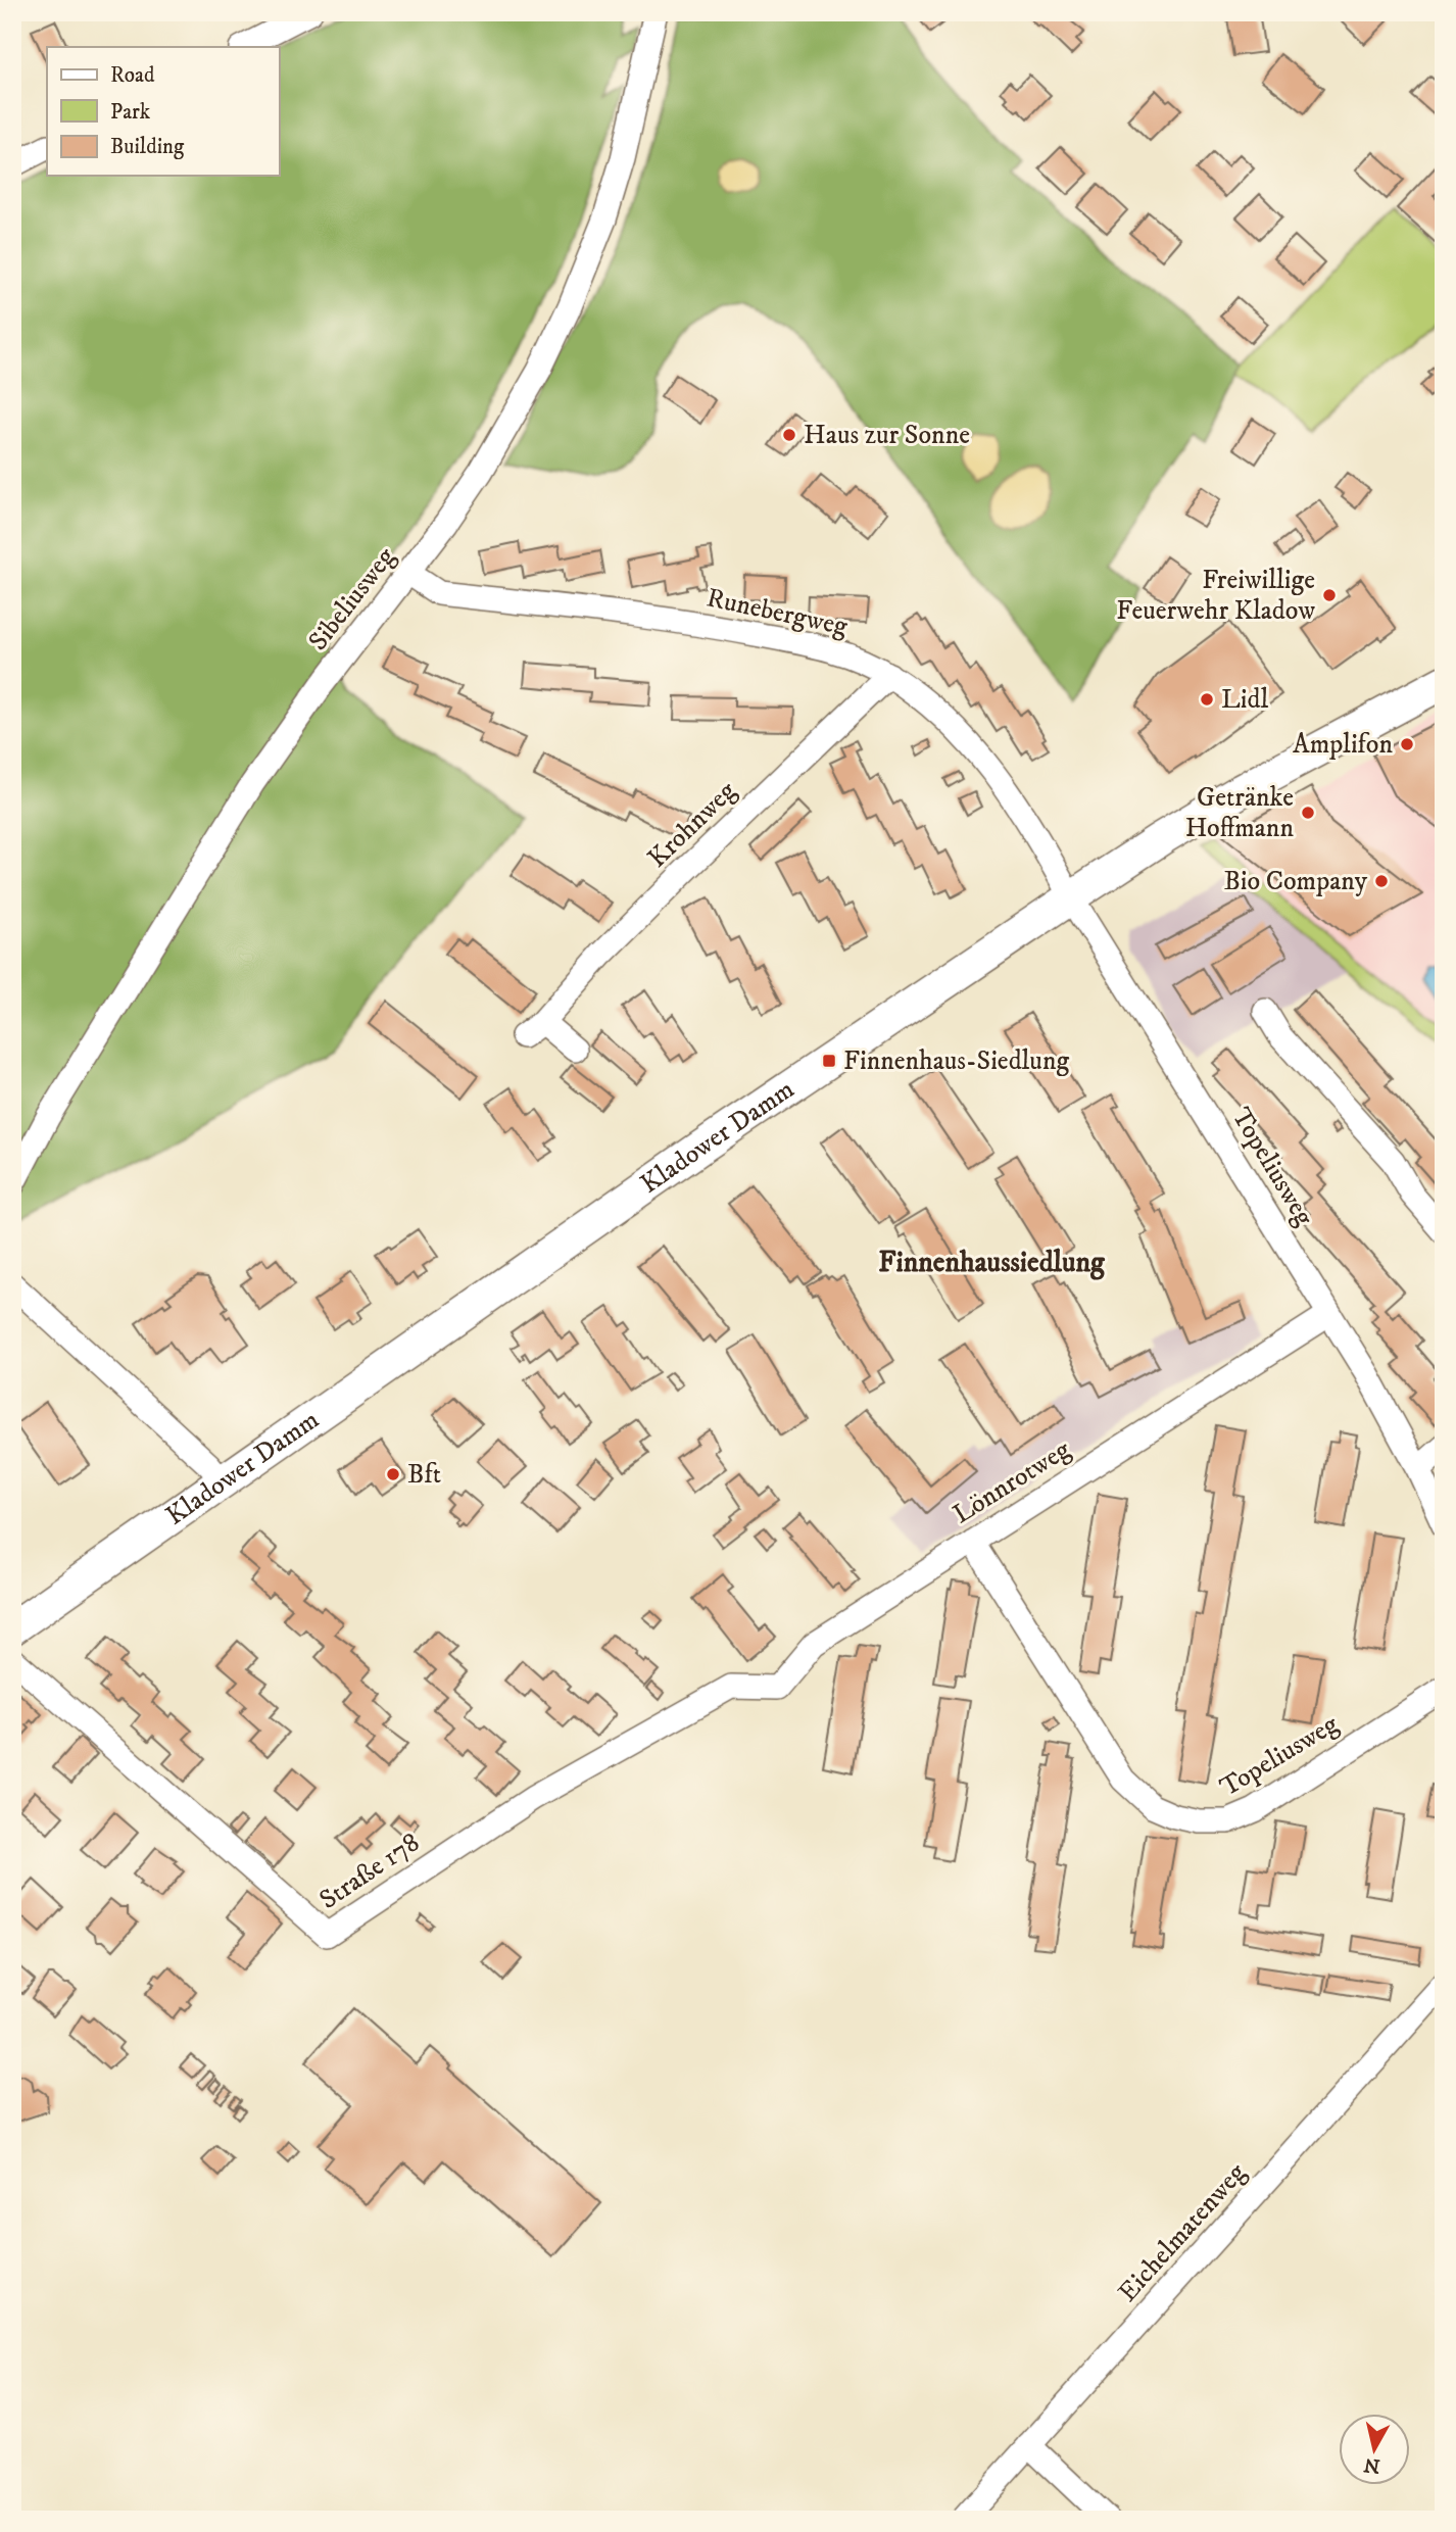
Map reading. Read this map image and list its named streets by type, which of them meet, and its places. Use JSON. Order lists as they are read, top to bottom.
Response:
{
  "streets": {
    "main road": ["Kladower Damm"],
    "street": [
      "Sibeliusweg",
      "Runebergweg",
      "Krohnweg",
      "Topeliusweg",
      "Lönnrotweg",
      "Straße 178",
      "Eichelmatenweg"
    ]
  },
  "crossings": [
    ["Sibeliusweg", "Runebergweg"],
    ["Runebergweg", "Krohnweg"],
    ["Runebergweg", "Kladower Damm"],
    ["Runebergweg", "Topeliusweg"],
    ["Kladower Damm", "Topeliusweg"],
    ["Topeliusweg", "Lönnrotweg"],
    ["Lönnrotweg", "Straße 178"]
  ],
  "districts": ["Finnenhaussiedlung"],
  "places": {
    "other": [
      "Haus zur Sonne",
      "Freiwillige Feuerwehr Kladow",
      "Lidl",
      "Amplifon",
      "Getränke Hoffmann",
      "Bio Company",
      "Bft"
    ],
    "transit": ["Finnenhaus-Siedlung"]
  },
  "legend": ["Road", "Park", "Building"],
  "north": "bottom"
}
